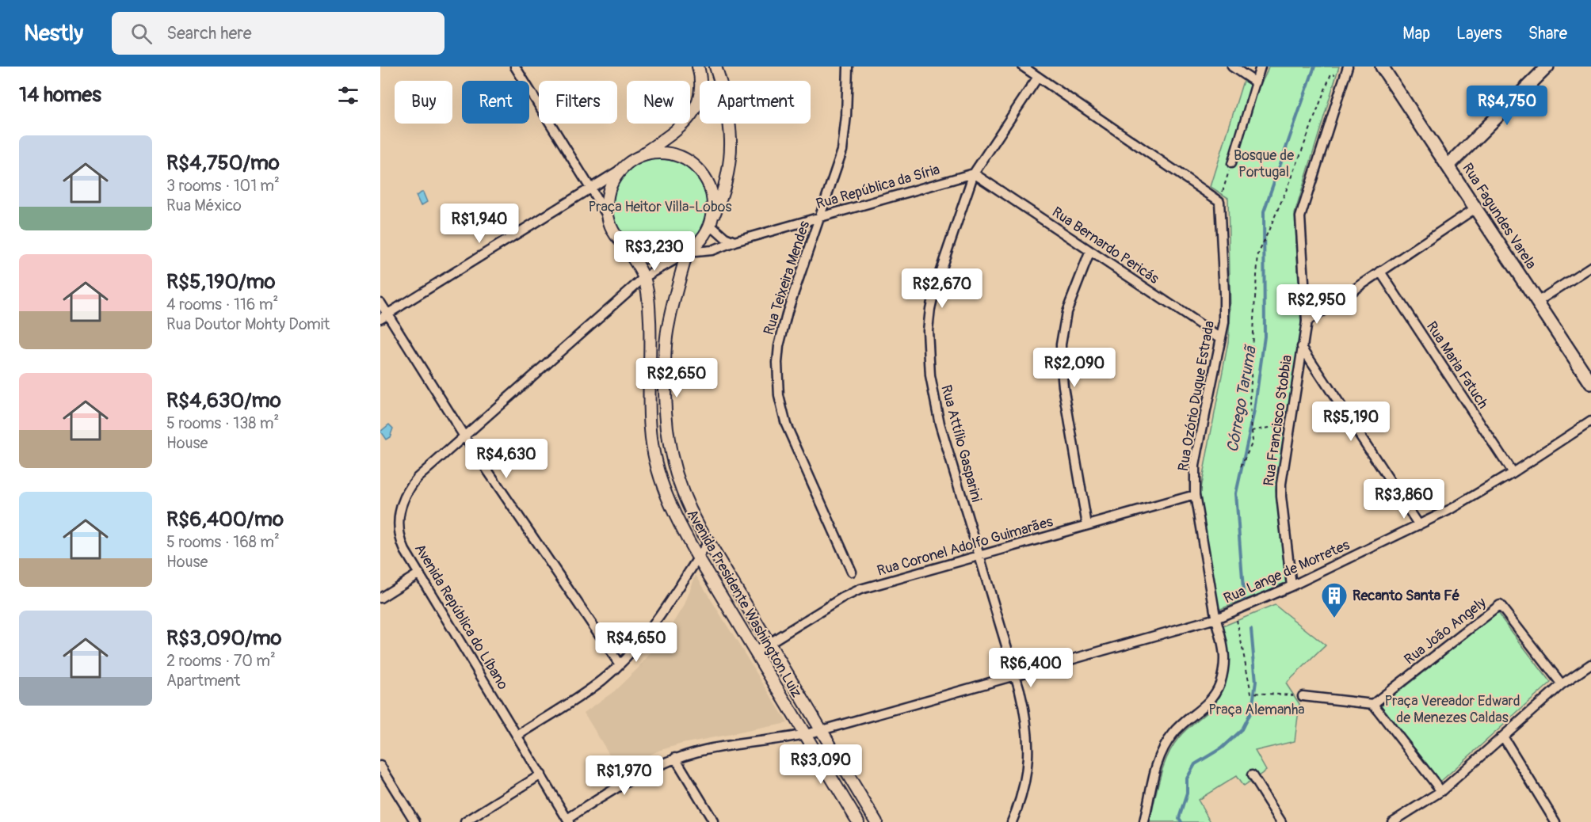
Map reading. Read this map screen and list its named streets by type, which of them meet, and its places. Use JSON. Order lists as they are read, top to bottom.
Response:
{
  "streets": {
    "main road": ["Rua Fagundes Varela"],
    "street": [
      "Rua República da Síria",
      "Rua Bernardo Pericás",
      "Rua Teixeira Mendes",
      "Rua Maria Fatuch",
      "Rua Ozório Duque Estrada",
      "Rua Francisco Stobbia",
      "Rua Attílio Gasparini",
      "Rua Coronel Adolfo Guimarães",
      "Rua Lange de Morretes",
      "Avenida Presidente Washington Luiz",
      "Avenida República do Líbano",
      "Rua João Angely"
    ]
  },
  "crossings": [
    ["Rua República da Síria", "Rua Bernardo Pericás"],
    ["Rua República da Síria", "Rua Teixeira Mendes"],
    ["Rua República da Síria", "Rua Attílio Gasparini"],
    ["Rua República da Síria", "Avenida Presidente Washington Luiz"],
    ["Rua República da Síria", "Avenida República do Líbano"],
    ["Rua Bernardo Pericás", "Rua Ozório Duque Estrada"],
    ["Rua Bernardo Pericás", "Rua Attílio Gasparini"],
    ["Rua Maria Fatuch", "Rua Lange de Morretes"],
    ["Rua Ozório Duque Estrada", "Rua Coronel Adolfo Guimarães"],
    ["Rua Ozório Duque Estrada", "Rua Lange de Morretes"],
    ["Rua Francisco Stobbia", "Rua Lange de Morretes"],
    ["Rua Attílio Gasparini", "Rua Coronel Adolfo Guimarães"],
    ["Rua Attílio Gasparini", "Rua Lange de Morretes"],
    ["Rua Coronel Adolfo Guimarães", "Avenida Presidente Washington Luiz"],
    ["Rua Lange de Morretes", "Avenida Presidente Washington Luiz"],
    ["Rua Lange de Morretes", "Avenida República do Líbano"],
    ["Avenida Presidente Washington Luiz", "Avenida República do Líbano"]
  ],
  "water": ["Córrego Tarumã"],
  "parks": [
    "Bosque de Portugal",
    "Praça Heitor Villa-Lobos",
    "Praça Vereador Edward de Menezes Caldas",
    "Praça Alemanha"
  ],
  "places": {
    "building": ["Recanto Santa Fé"]
  },
  "page": {
    "header": "Nestly",
    "search": "Search here",
    "nav": ["Map", "Layers", "Share"],
    "heading": "14 homes",
    "chip": [
      "Buy",
      "Rent",
      "Filters",
      "New",
      "Apartment"
    ],
    "price": [
      "R$4,750",
      "R$1,940",
      "R$3,230",
      "R$2,670",
      "R$2,950",
      "R$2,090",
      "R$2,650",
      "R$5,190",
      "R$4,630",
      "R$3,860",
      "R$4,650",
      "R$6,400",
      "R$3,090",
      "R$1,970"
    ],
    "list": [
      {
        "name": "R$4,750/mo",
        "note": "3 rooms · 101 m² · Rua México"
      },
      {
        "name": "R$5,190/mo",
        "note": "4 rooms · 116 m² · Rua Doutor Mohty Domit"
      },
      {
        "name": "R$4,630/mo",
        "note": "5 rooms · 138 m² · House"
      },
      {
        "name": "R$6,400/mo",
        "note": "5 rooms · 168 m² · House"
      },
      {
        "name": "R$3,090/mo",
        "note": "2 rooms · 70 m² · Apartment"
      }
    ]
  }
}
